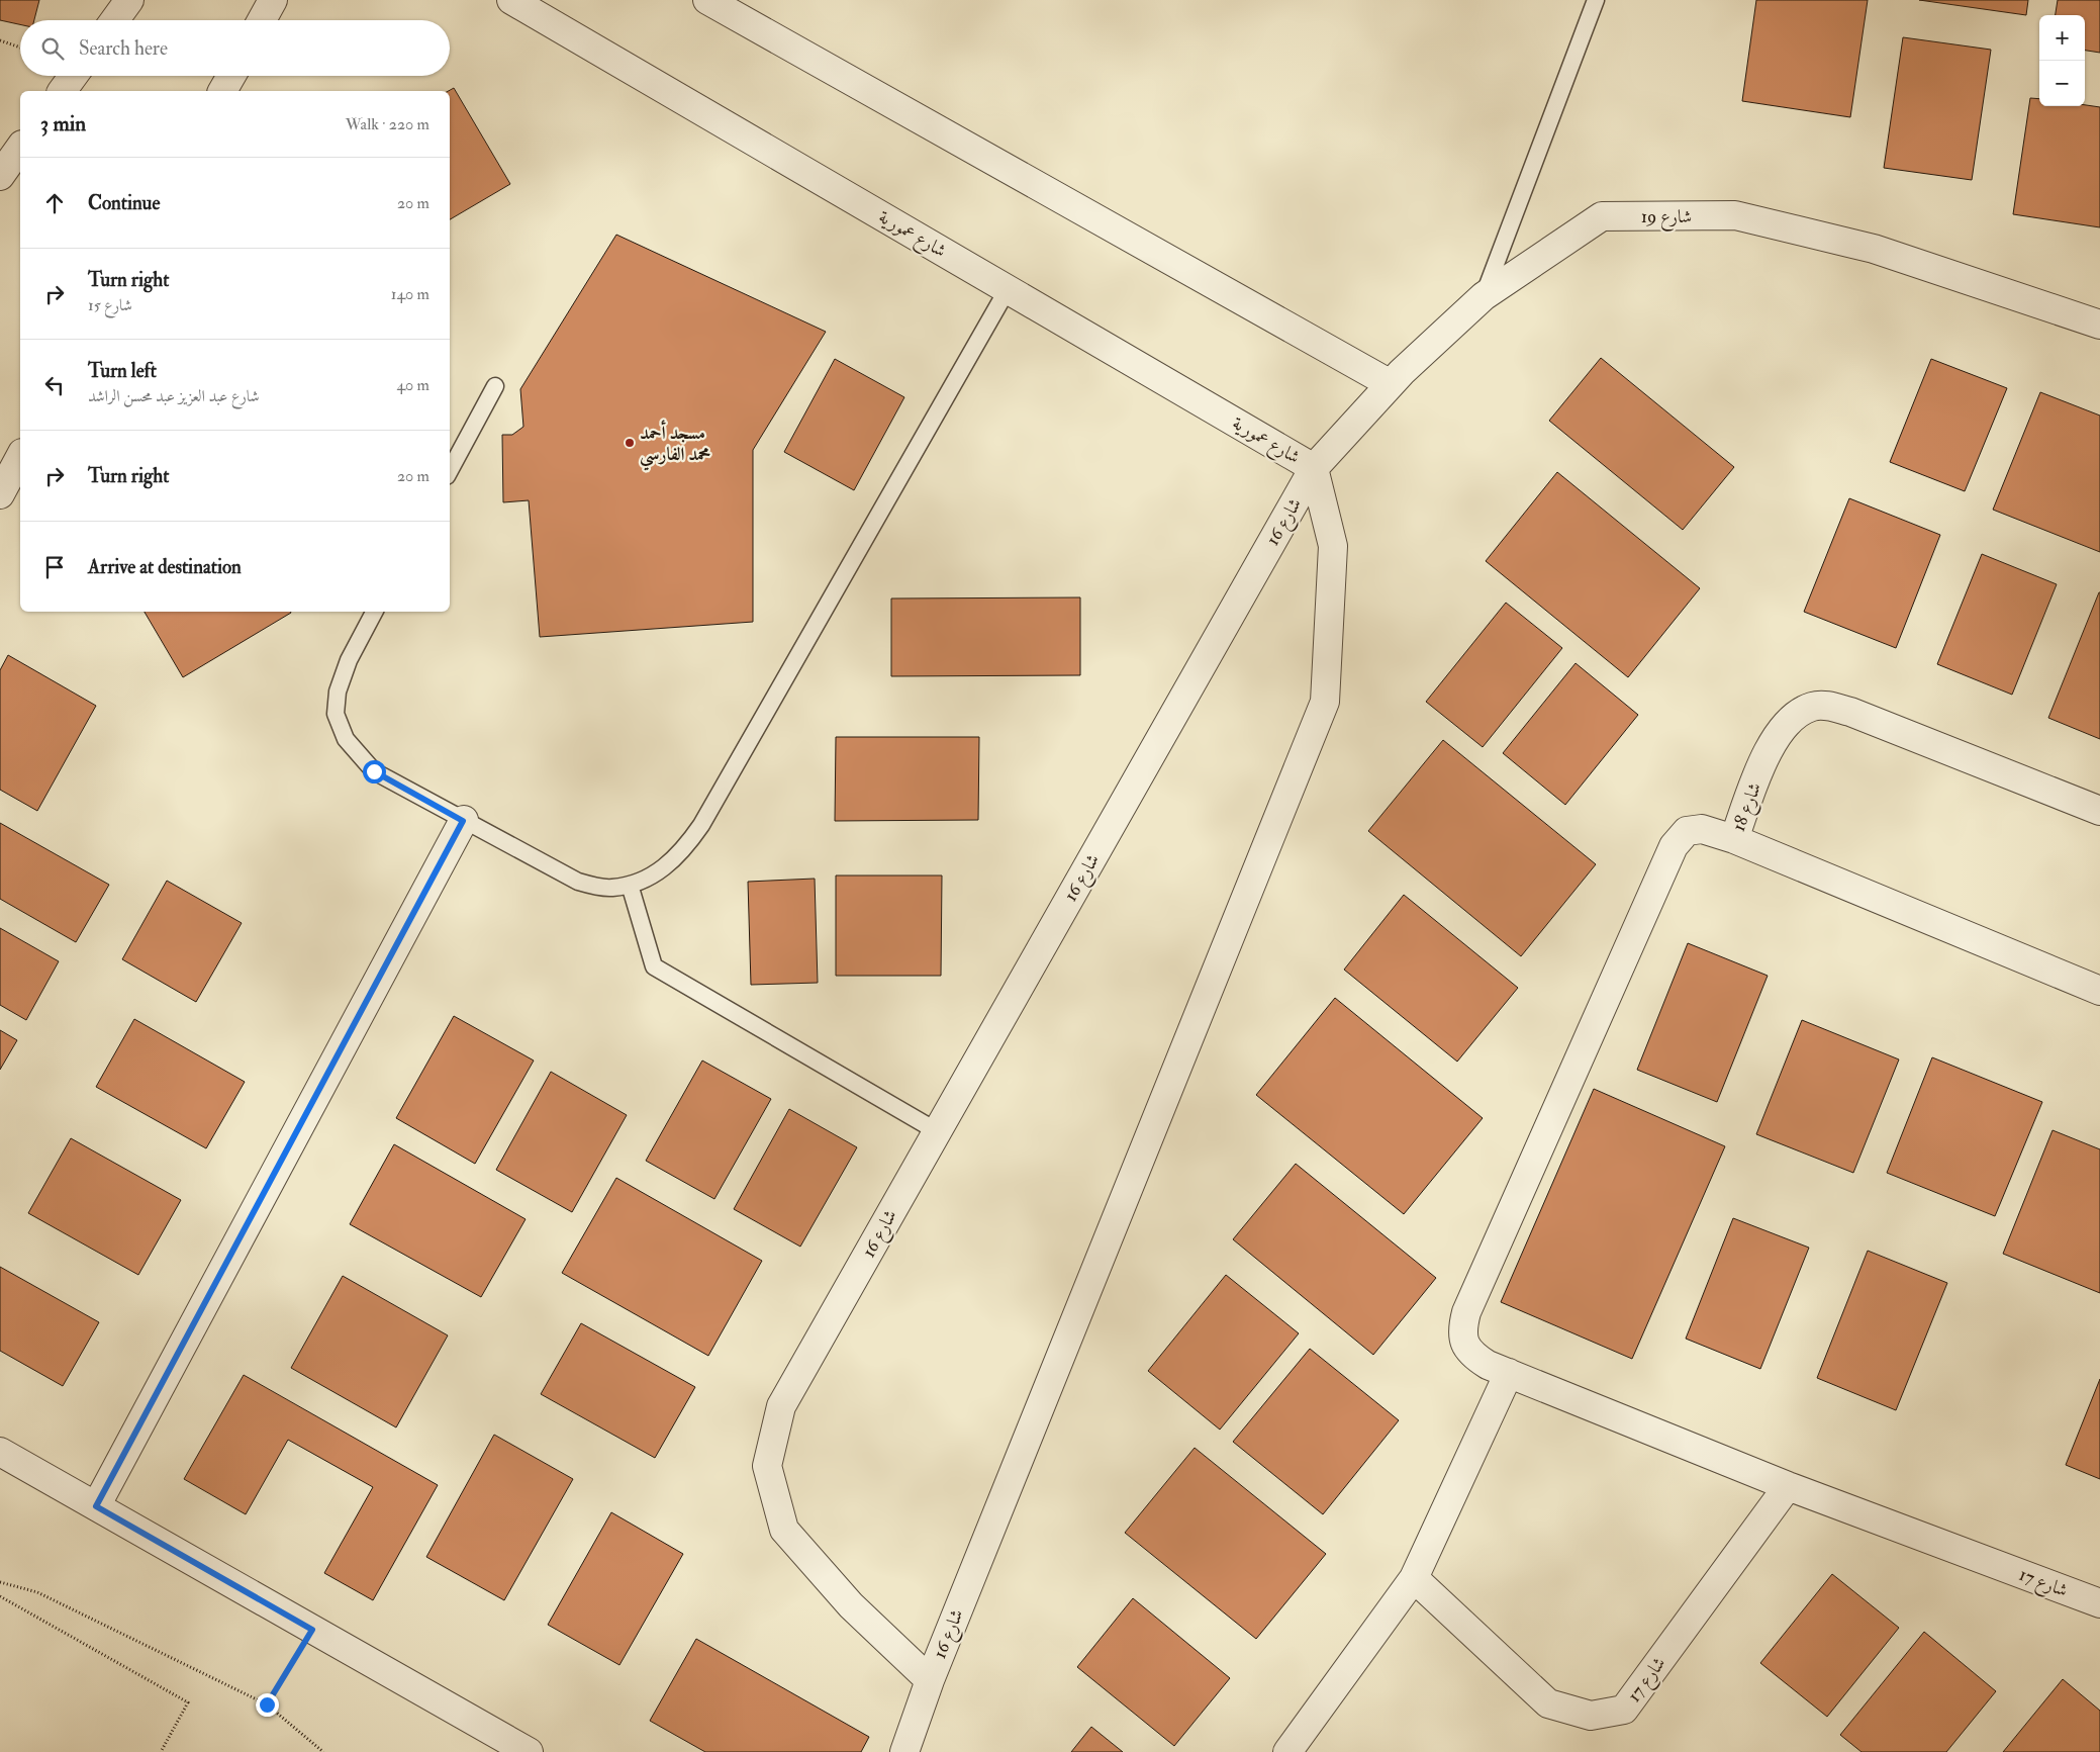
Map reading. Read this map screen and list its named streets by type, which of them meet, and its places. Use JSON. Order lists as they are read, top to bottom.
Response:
{
  "streets": {
    "street": [
      "شارع 19",
      "شارع عمورية",
      "شارع 16",
      "شارع 18",
      "شارع 17"
    ]
  },
  "crossings": [
    ["شارع 19", "شارع عمورية"],
    ["شارع 19", "شارع 16"],
    ["شارع عمورية", "شارع 16"],
    ["شارع 18", "شارع 17"]
  ],
  "places": ["مسجد أحمد محمد الفارسي"],
  "page": {
    "map_buttons": ["+", "−"],
    "search": "Search here",
    "heading": ["3 min", "Walk · 220 m"],
    "list": [
      ["Continue", "20 m"],
      ["Turn right", "شارع 15", "140 m"],
      ["Turn left", "شارع عبد العزيز عبد محسن الراشد", "40 m"],
      ["Turn right", "20 m"],
      "Arrive at destination"
    ]
  }
}
